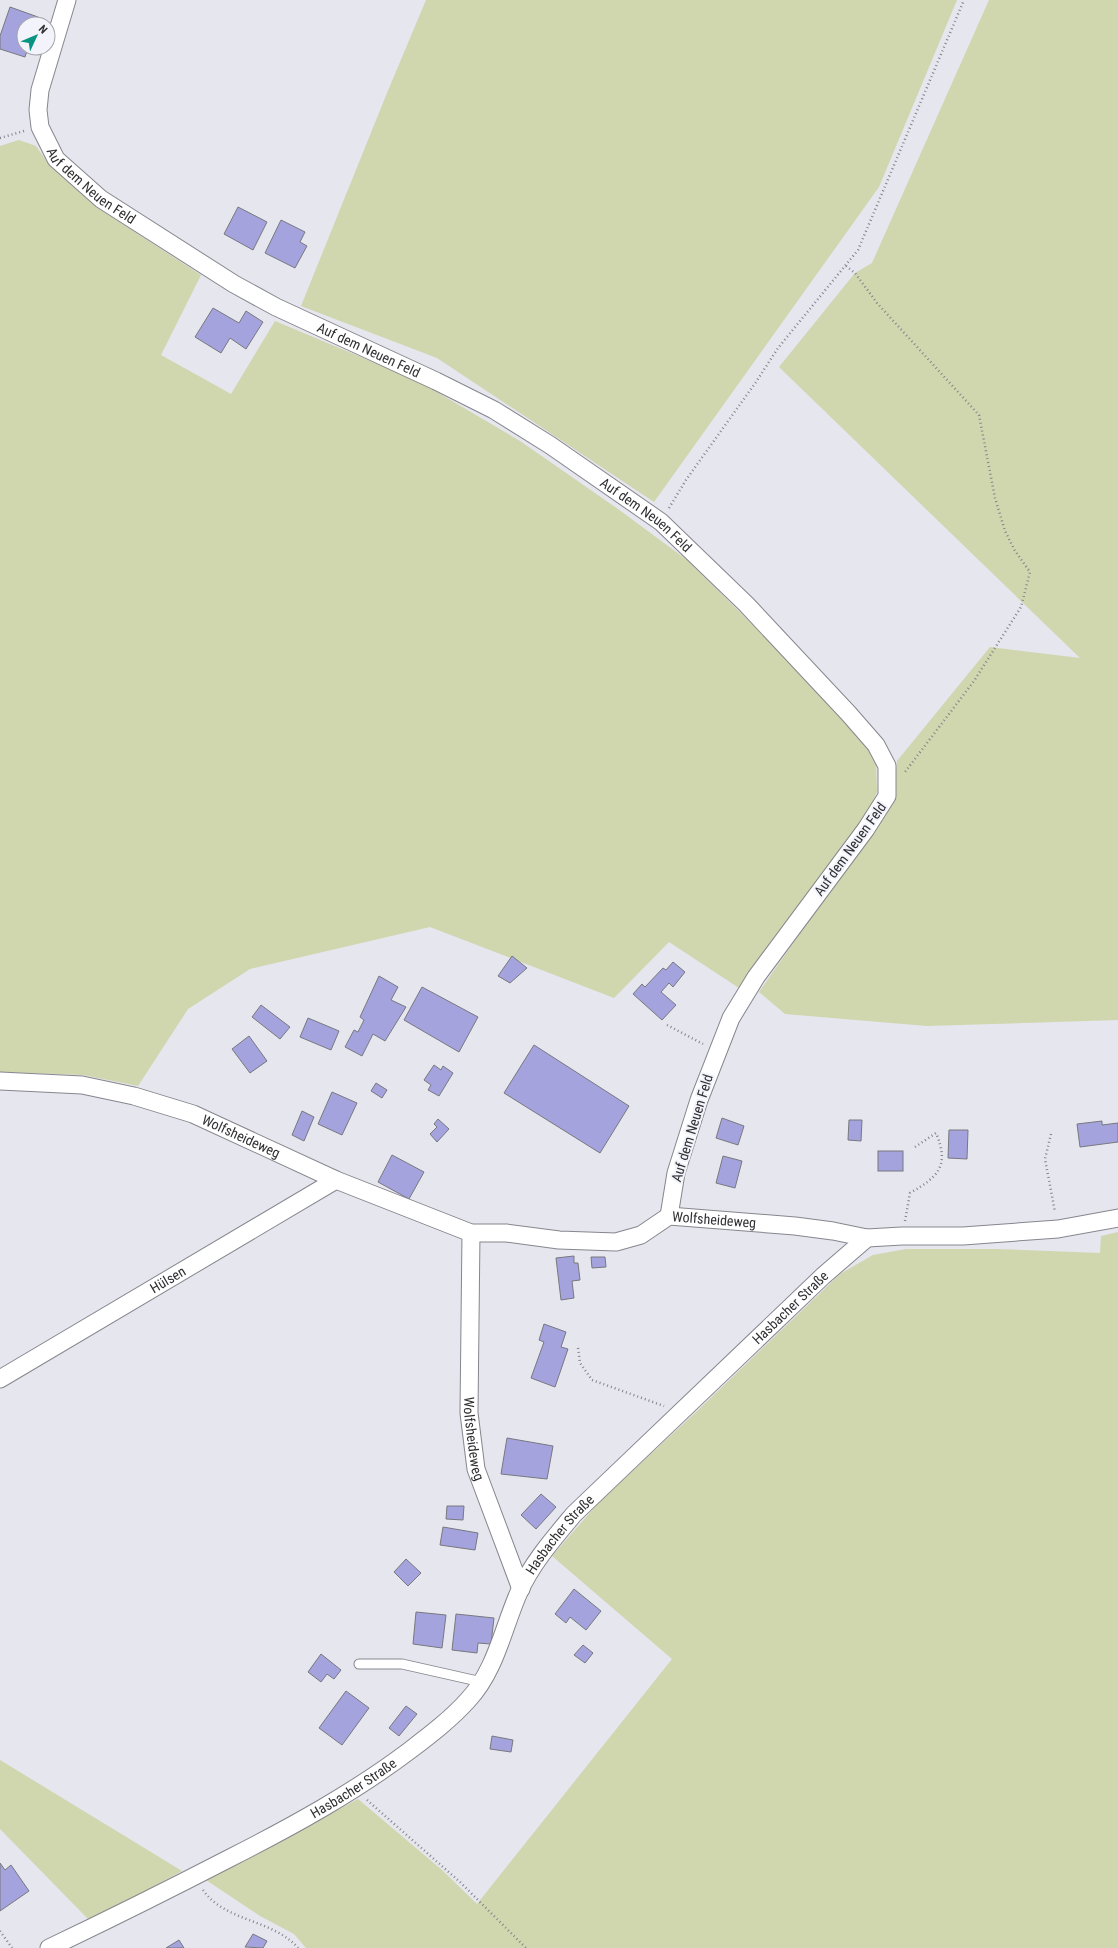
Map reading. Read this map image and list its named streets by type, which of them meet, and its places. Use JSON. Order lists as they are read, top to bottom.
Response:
{
  "streets": {
    "street": [
      "Auf dem Neuen Feld",
      "Wolfsheideweg",
      "Hülsen",
      "Hasbacher Straße"
    ]
  },
  "crossings": [
    ["Auf dem Neuen Feld", "Wolfsheideweg"],
    ["Wolfsheideweg", "Hülsen"],
    ["Wolfsheideweg", "Hasbacher Straße"]
  ],
  "north": "top right"
}
